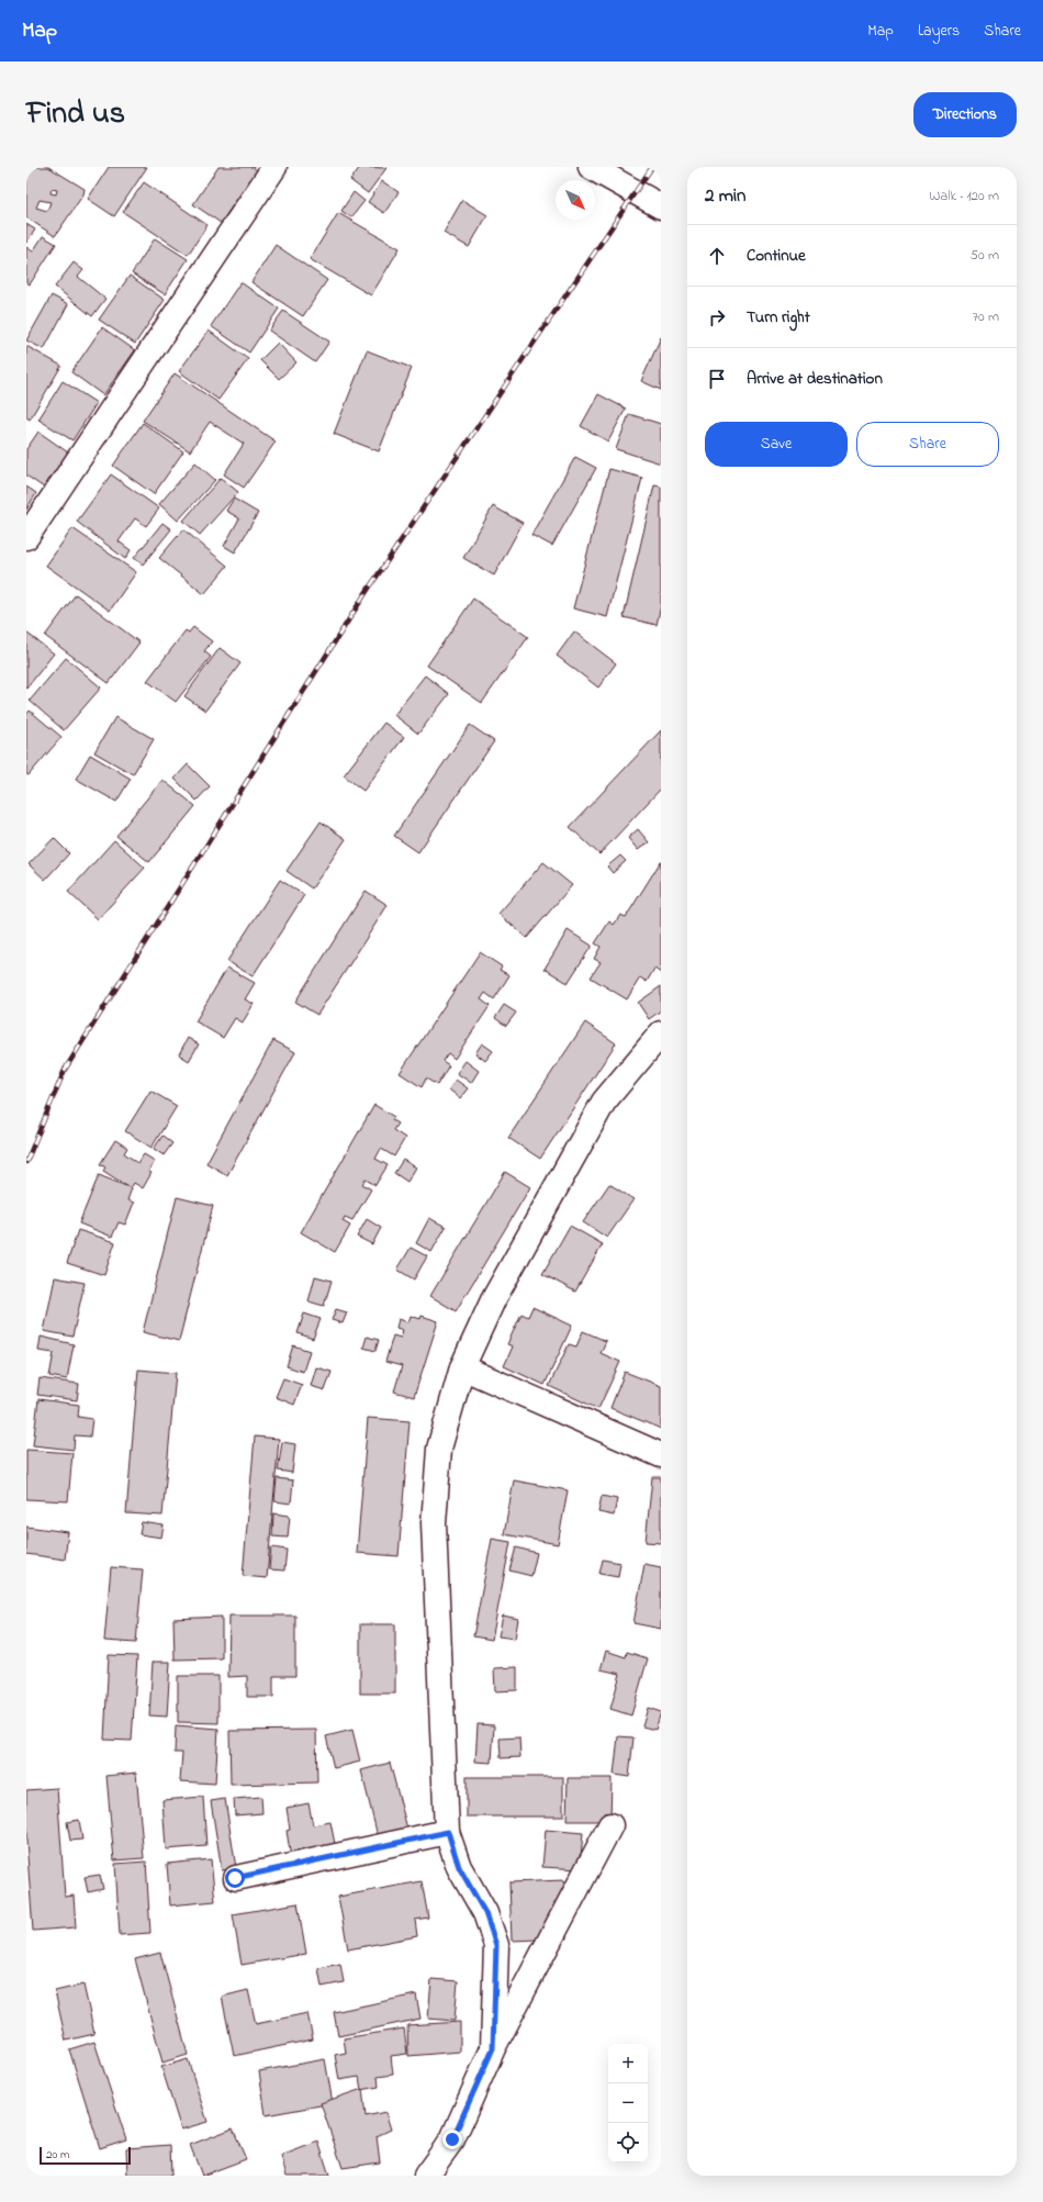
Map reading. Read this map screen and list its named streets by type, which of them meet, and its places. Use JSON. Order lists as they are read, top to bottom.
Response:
{
  "scale_bar": "20 m",
  "north": "bottom right",
  "page": {
    "header": "Map",
    "nav": ["Map", "Layers", "Share"],
    "title": "Find us",
    "buttons": [
      "Directions",
      ["Save", "Share"]
    ],
    "heading": ["2 min", "Walk · 120 m"],
    "list": [
      ["Continue", "50 m"],
      ["Turn right", "70 m"],
      "Arrive at destination"
    ],
    "map_buttons": ["+", "−"],
    "scale": "20 m"
  }
}
